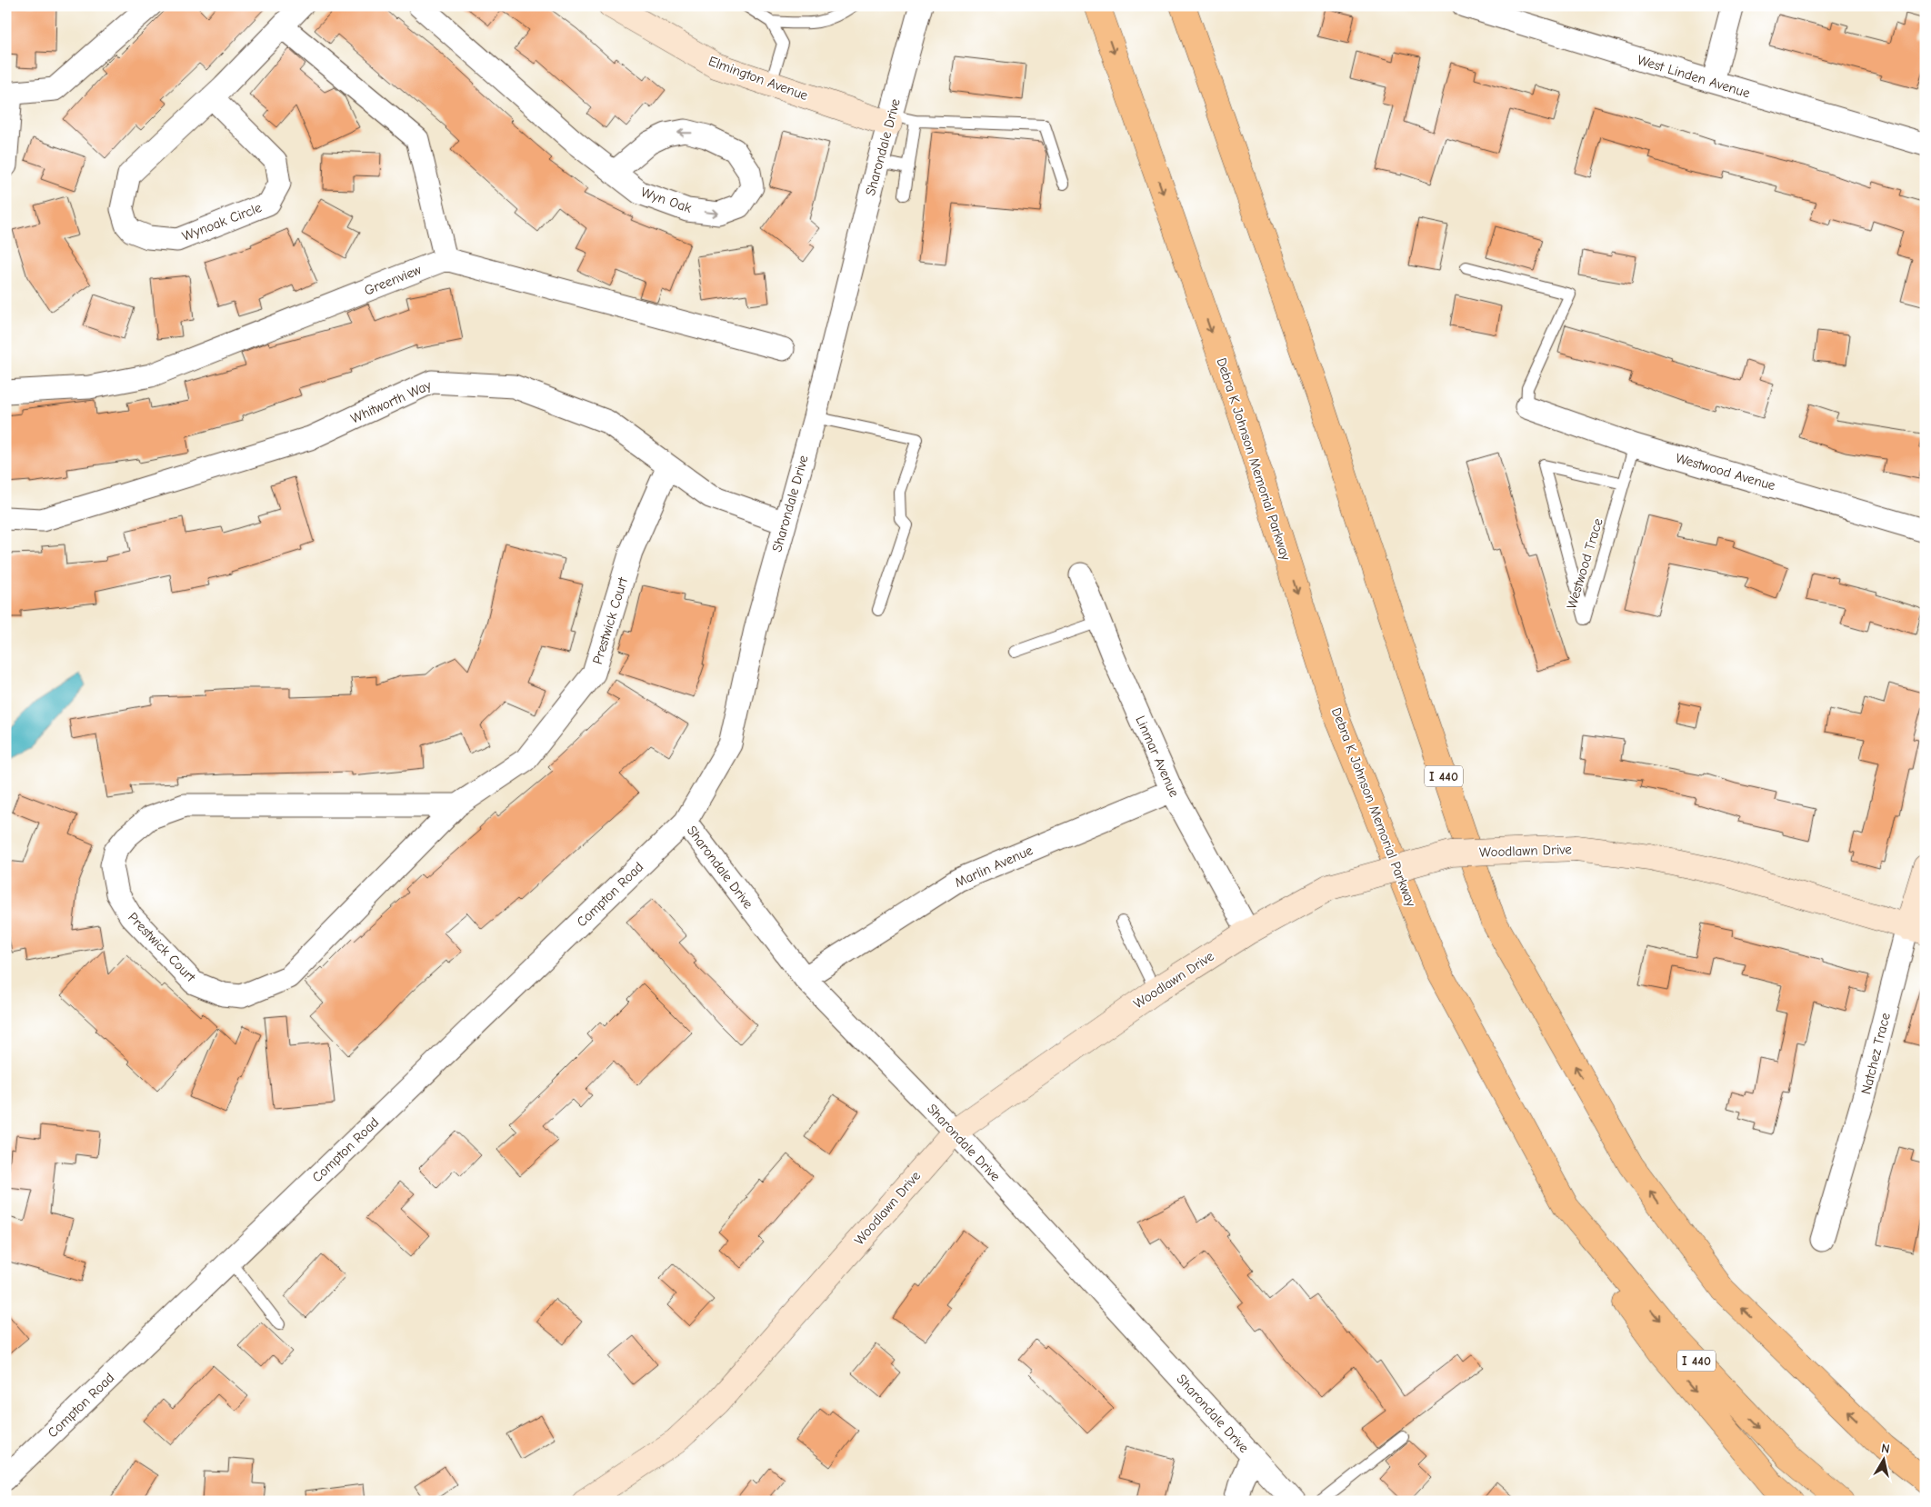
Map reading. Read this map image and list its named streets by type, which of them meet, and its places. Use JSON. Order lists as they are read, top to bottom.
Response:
{
  "streets": {
    "highway": ["Debra K Johnson Memorial Parkway", "I 440"],
    "main road": ["Elmington Avenue", "Woodlawn Drive", "Natchez Trace"],
    "street": [
      "West Linden Avenue",
      "Sharondale Drive",
      "Wyn Oak",
      "Wynoak Circle",
      "Greenview",
      "Whitworth Way",
      "Westwood Avenue",
      "Prestwick Court",
      "Linmar Avenue",
      "Marlin Avenue",
      "Compton Road"
    ],
    "lane": ["Westwood Trace"]
  },
  "crossings": [
    ["Elmington Avenue", "Sharondale Drive"],
    ["Sharondale Drive", "Whitworth Way"],
    ["Sharondale Drive", "Woodlawn Drive"],
    ["Sharondale Drive", "Marlin Avenue"],
    ["Sharondale Drive", "Compton Road"],
    ["Whitworth Way", "Prestwick Court"],
    ["Westwood Avenue", "Westwood Trace"],
    ["Linmar Avenue", "Woodlawn Drive"],
    ["Linmar Avenue", "Marlin Avenue"],
    ["Woodlawn Drive", "Natchez Trace"]
  ],
  "north": "top"
}
